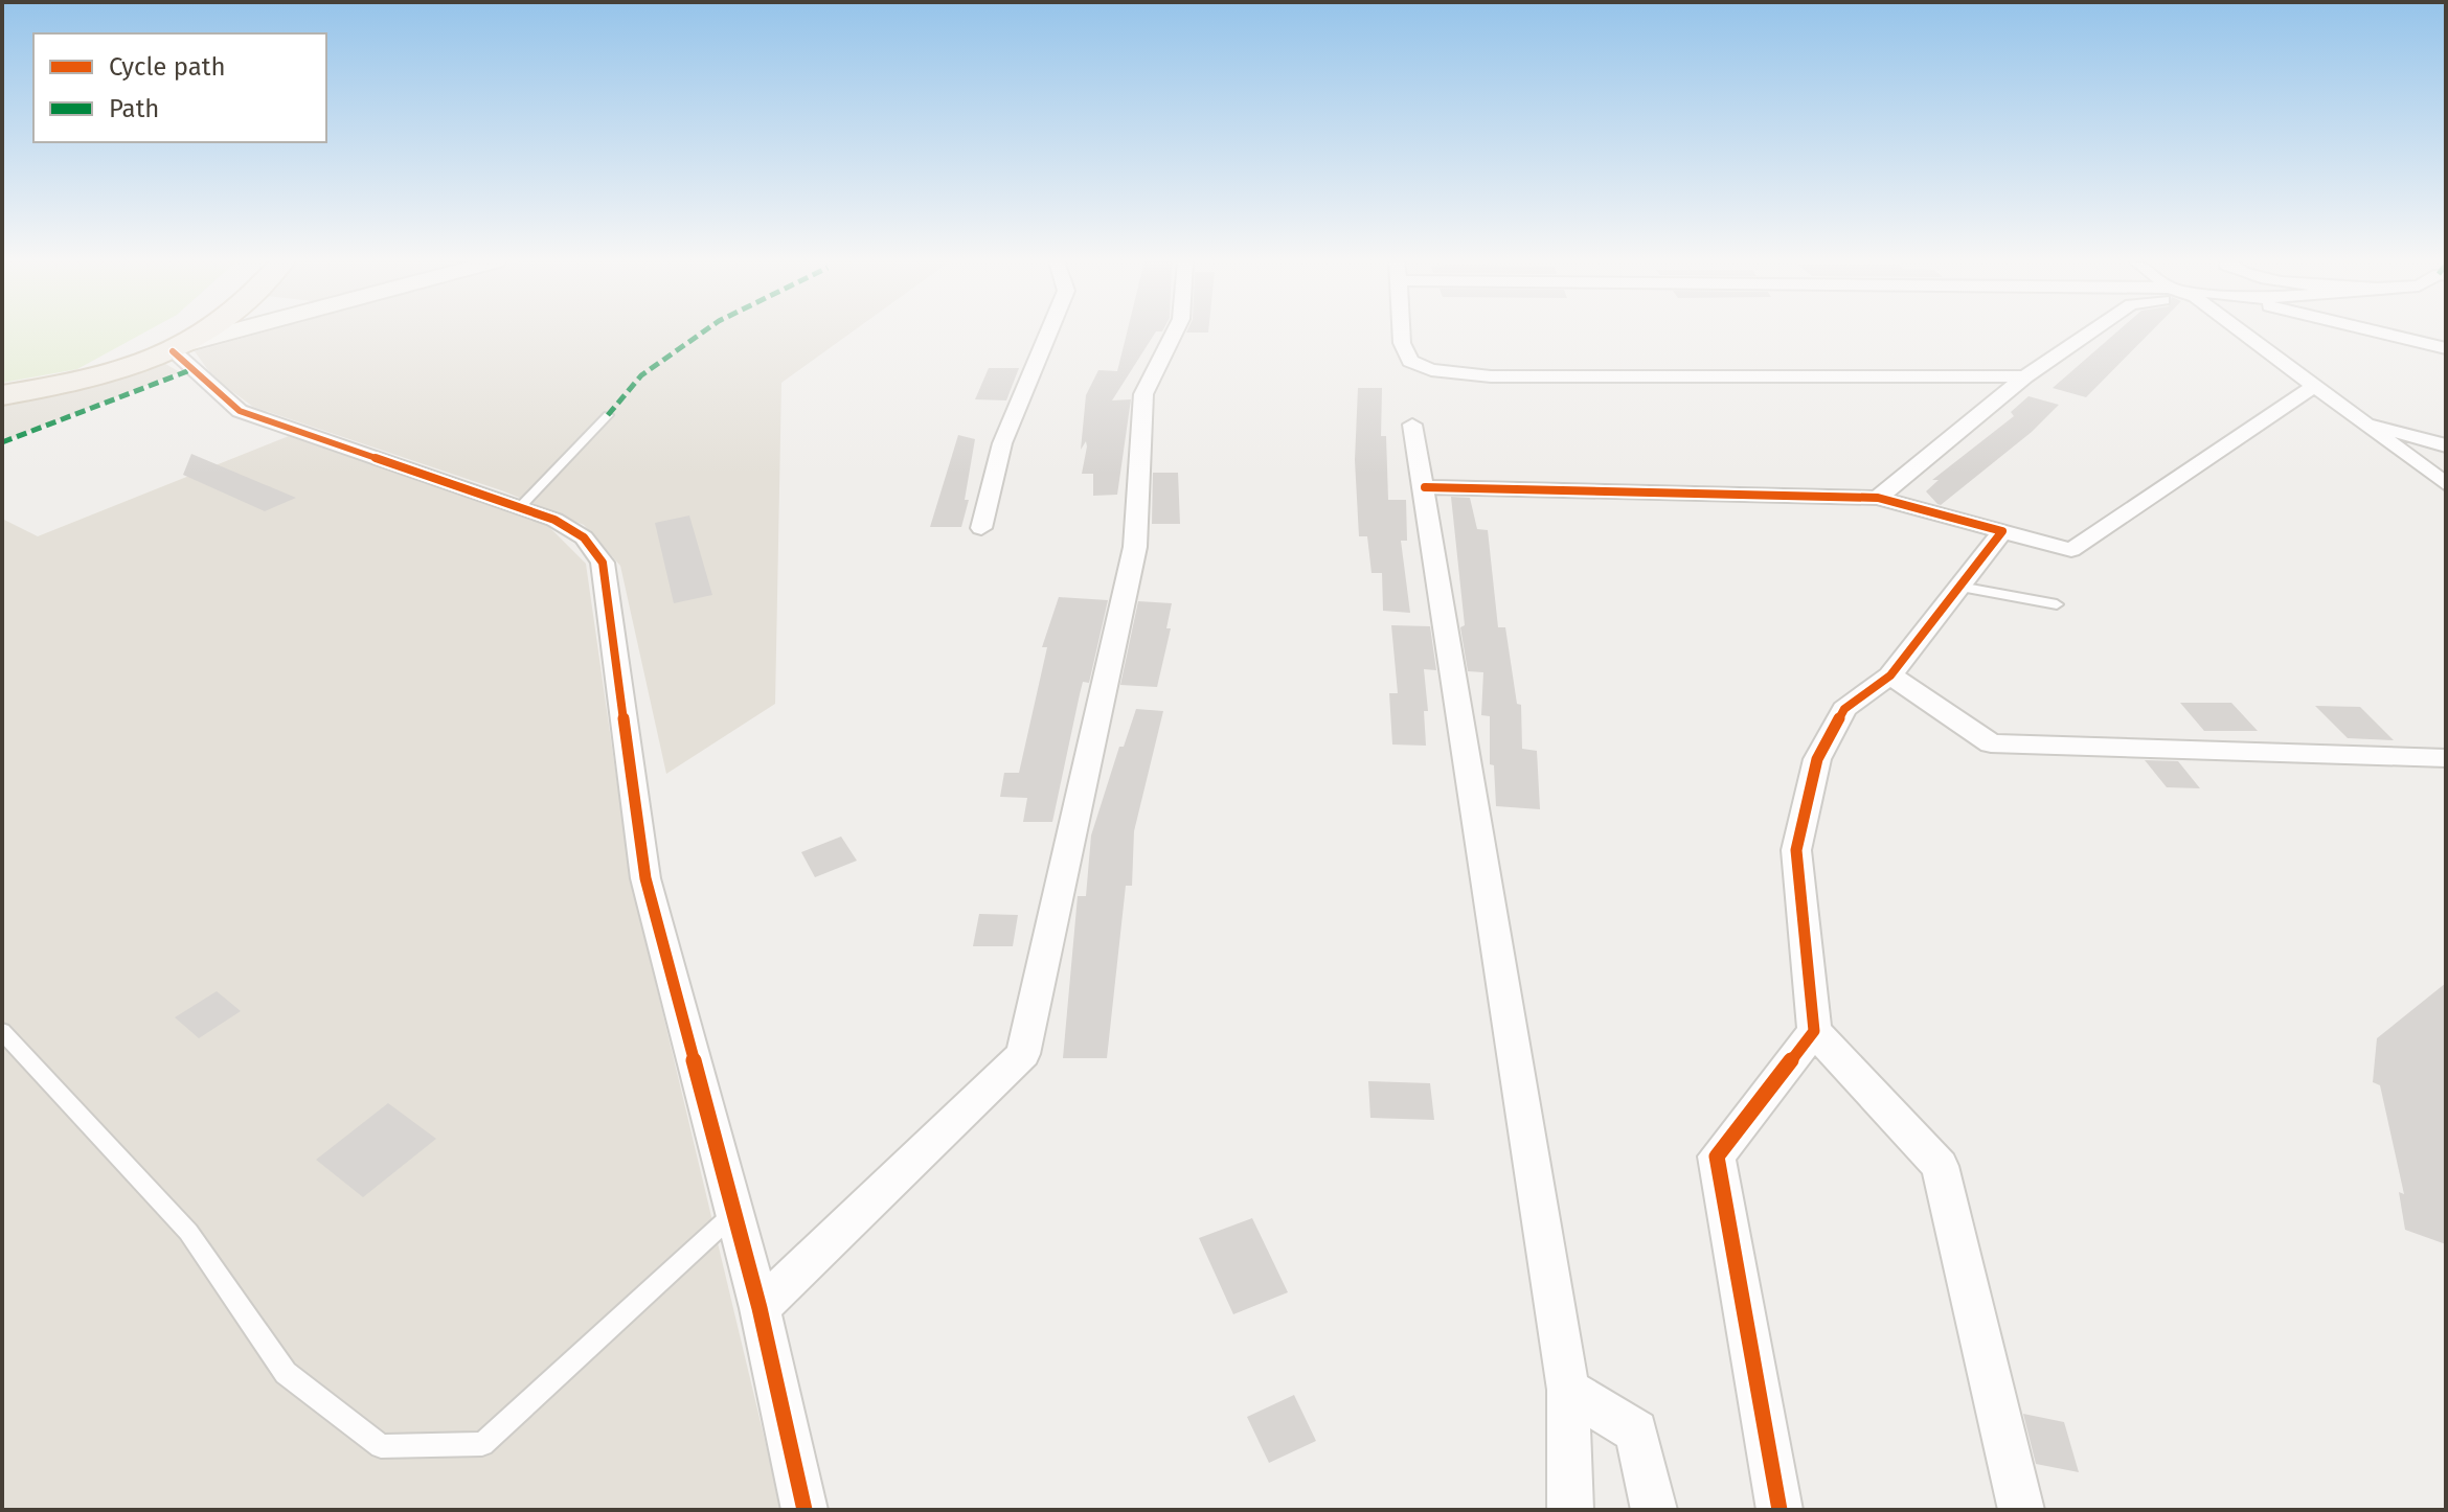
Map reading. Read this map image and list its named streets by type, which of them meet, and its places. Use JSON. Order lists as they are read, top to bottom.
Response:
{
  "legend": ["Cycle path", "Path"]
}
